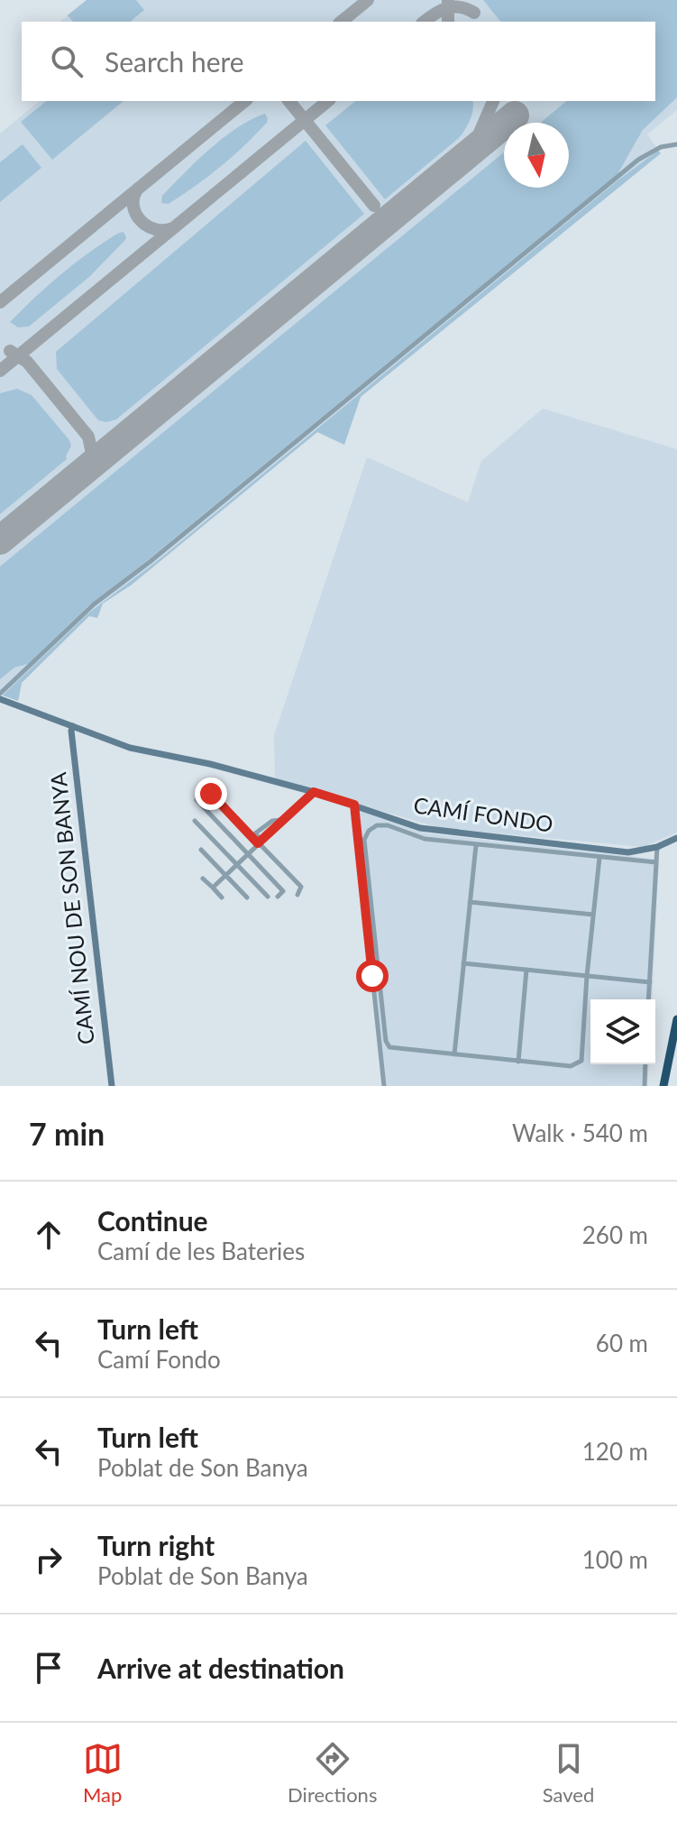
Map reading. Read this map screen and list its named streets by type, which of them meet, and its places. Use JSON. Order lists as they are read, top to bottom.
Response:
{
  "streets": {
    "street": ["CAMÍ FONDO", "CAMÍ NOU DE SON BANYA"]
  },
  "crossings": [
    ["CAMÍ FONDO", "CAMÍ NOU DE SON BANYA"]
  ],
  "north": "bottom",
  "page": {
    "search": "Search here",
    "heading": ["7 min", "Walk · 540 m"],
    "list": [
      ["Continue", "Camí de les Bateries", "260 m"],
      ["Turn left", "Camí Fondo", "60 m"],
      ["Turn left", "Poblat de Son Banya", "120 m"],
      ["Turn right", "Poblat de Son Banya", "100 m"],
      "Arrive at destination"
    ],
    "nav": ["Map", "Directions", "Saved"]
  }
}
